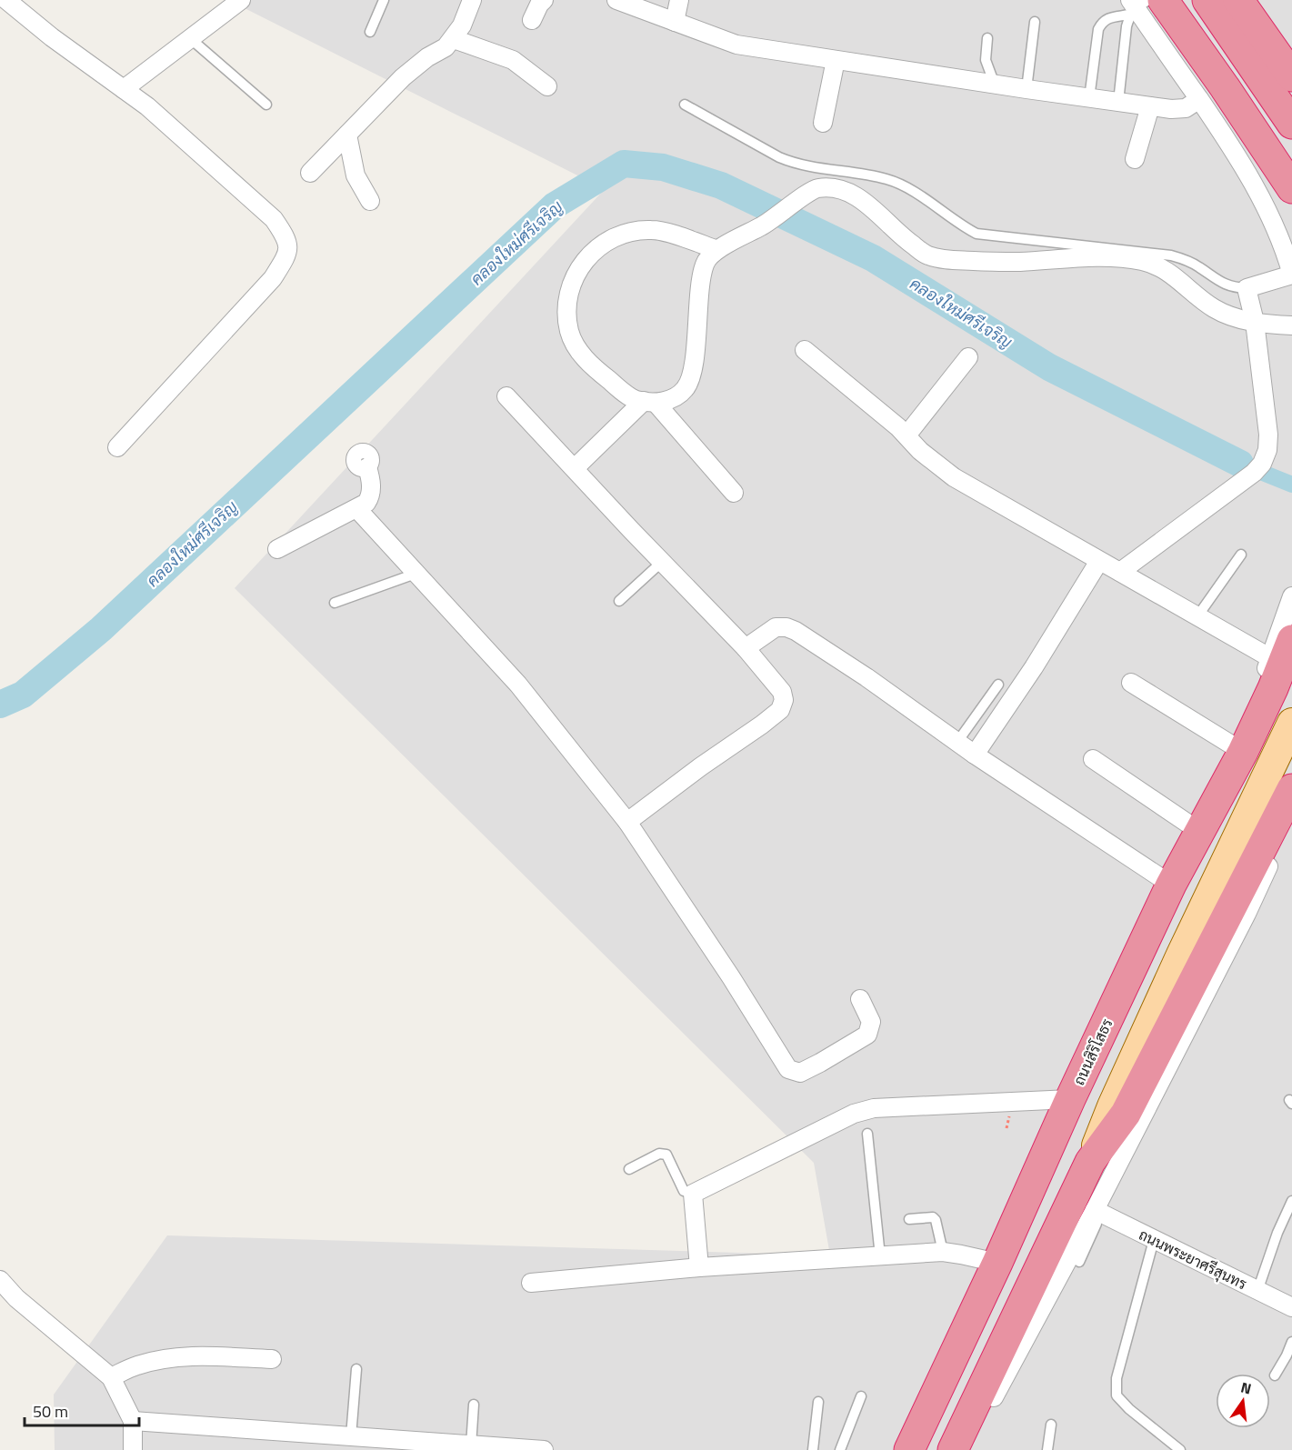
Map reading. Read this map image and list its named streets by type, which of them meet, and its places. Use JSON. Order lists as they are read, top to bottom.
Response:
{
  "streets": {
    "highway": ["ถนนสิริโสธร"],
    "street": ["ถนนพระยาศรีสุนทร"]
  },
  "water": ["คลองใหม่ศรีเจริญ"],
  "scale_bar": "50 m",
  "north": "top"
}
